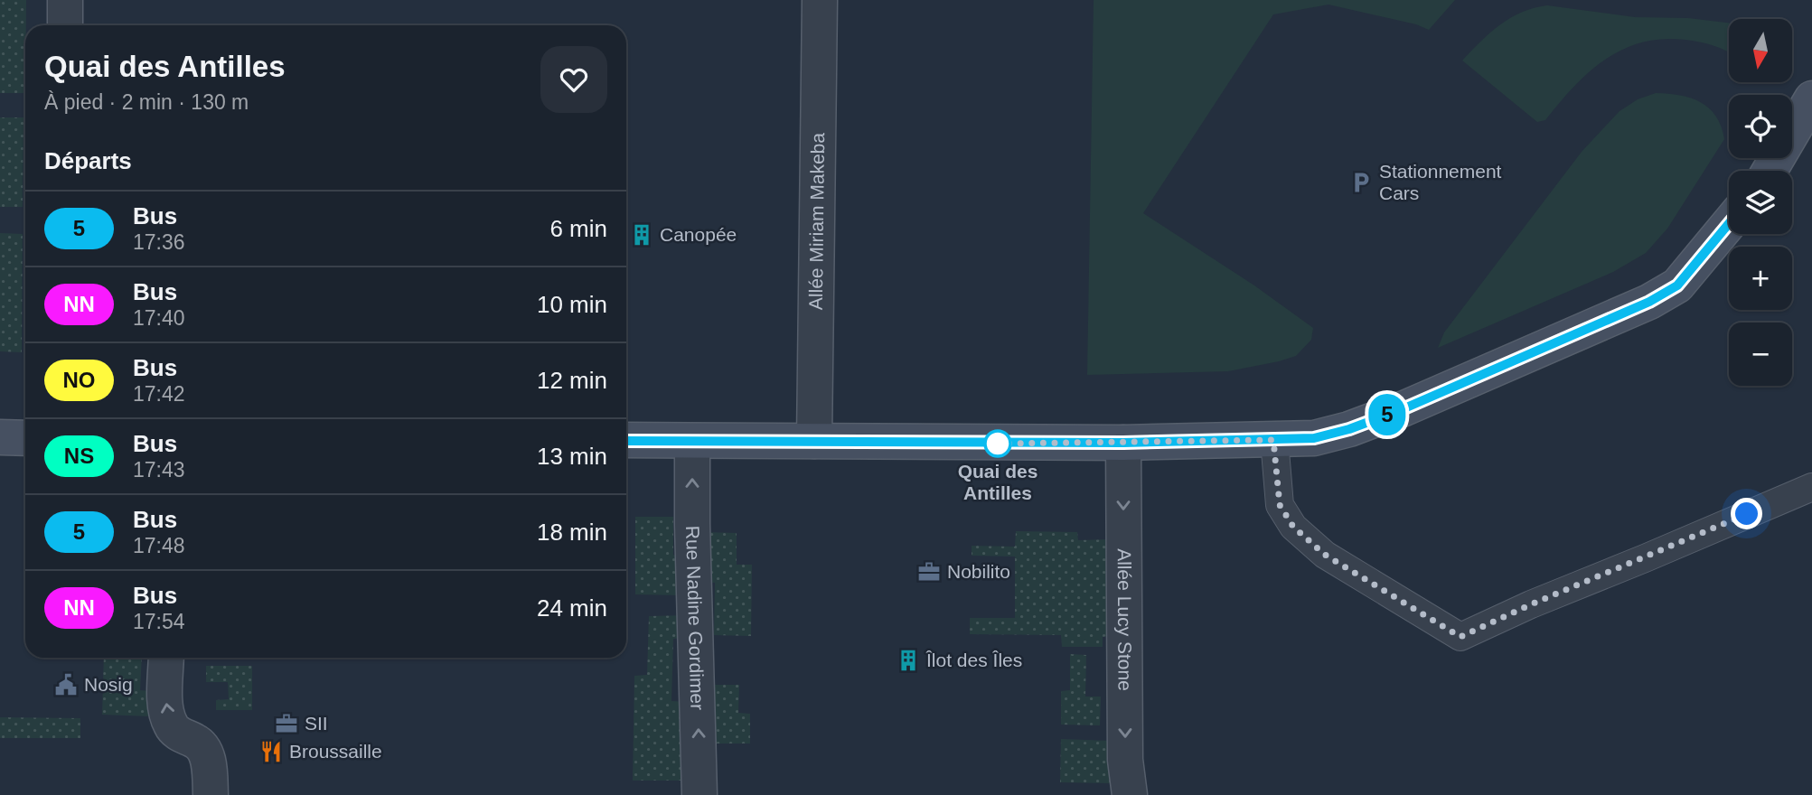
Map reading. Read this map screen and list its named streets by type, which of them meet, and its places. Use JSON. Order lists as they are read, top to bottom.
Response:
{
  "streets": {
    "street": ["Allée Miriam Makeba", "Rue Nadine Gordimer", "Allée Lucy Stone"]
  },
  "one_way": ["Rue Nadine Gordimer", "Allée Lucy Stone"],
  "places": {
    "parking": ["Stationnement Cars"],
    "building": ["Canopée", "Îlot des Îles"],
    "other": ["Quai des Antilles"],
    "office": ["Nobilito", "SII"],
    "public building": ["Nosig"],
    "restaurant": ["Broussaille"]
  },
  "lines": ["bus line 5"],
  "north": "bottom",
  "page": {
    "on_map": "5",
    "map_buttons": ["+", "−"],
    "heading": [
      ["Quai des Antilles", "À pied · 2 min · 130 m"],
      "Départs"
    ],
    "list": [
      {
        "mark": "5",
        "name": "Bus",
        "note": "17:36",
        "value": "6 min"
      },
      {
        "mark": "NN",
        "name": "Bus",
        "note": "17:40",
        "value": "10 min"
      },
      {
        "mark": "NO",
        "name": "Bus",
        "note": "17:42",
        "value": "12 min"
      },
      {
        "mark": "NS",
        "name": "Bus",
        "note": "17:43",
        "value": "13 min"
      },
      {
        "mark": "5",
        "name": "Bus",
        "note": "17:48",
        "value": "18 min"
      },
      {
        "mark": "NN",
        "name": "Bus",
        "note": "17:54",
        "value": "24 min"
      }
    ]
  }
}
